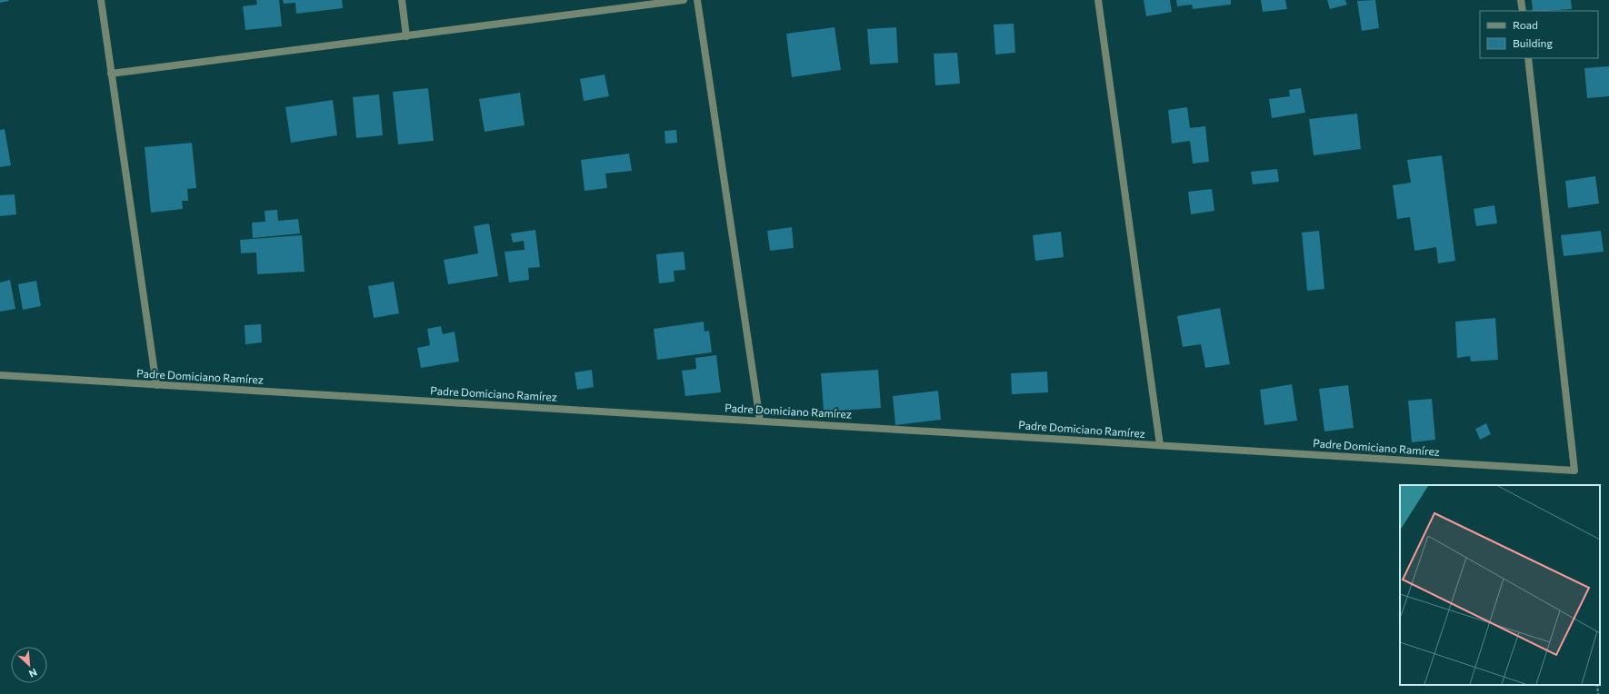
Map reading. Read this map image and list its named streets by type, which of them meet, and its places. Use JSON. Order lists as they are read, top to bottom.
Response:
{
  "streets": {
    "street": ["Padre Domiciano Ramírez"]
  },
  "legend": ["Road", "Building"],
  "north": "bottom right"
}
